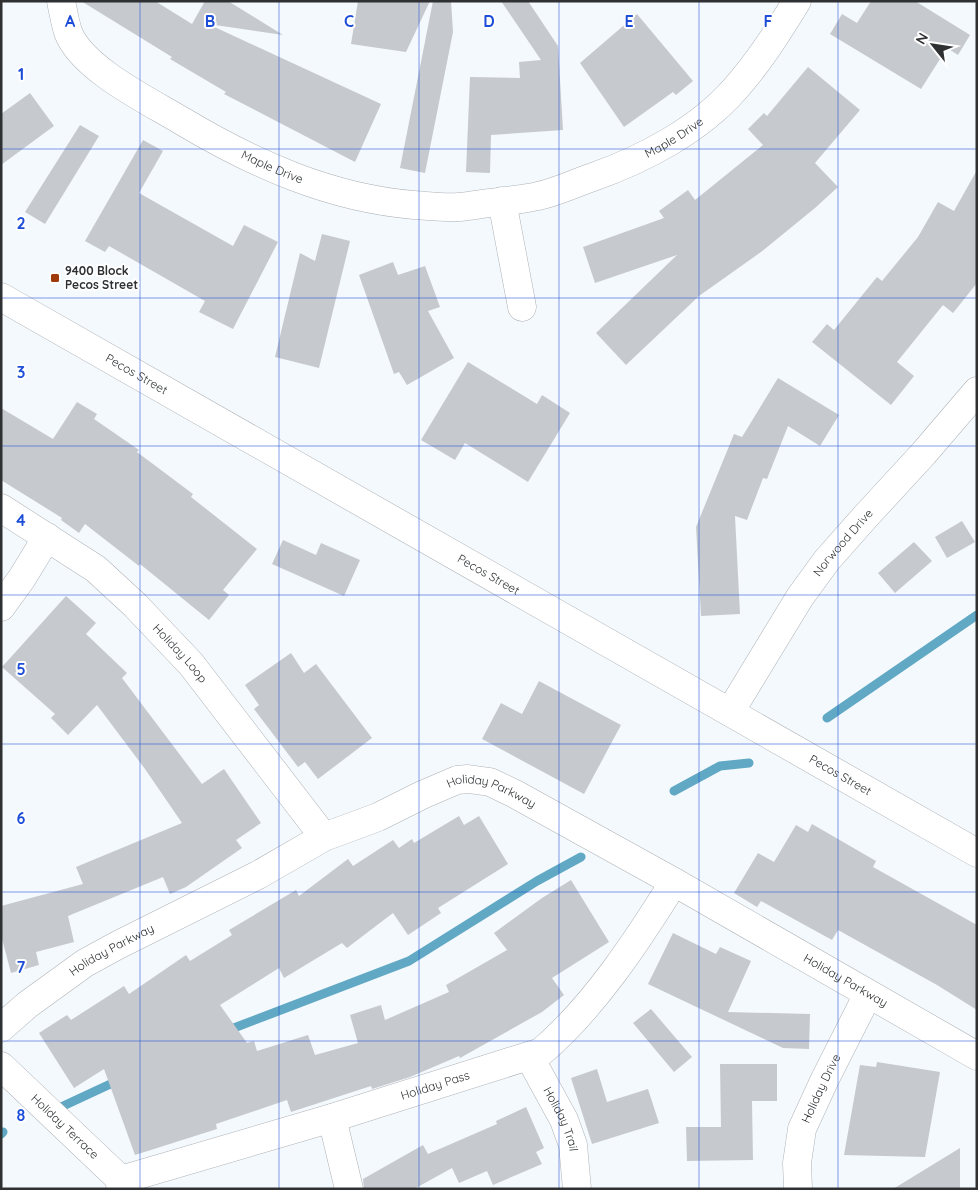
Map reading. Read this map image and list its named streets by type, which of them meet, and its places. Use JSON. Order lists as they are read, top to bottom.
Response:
{
  "streets": {
    "street": [
      "Maple Drive",
      "Pecos Street",
      "Norwood Drive",
      "Holiday Loop",
      "Holiday Parkway",
      "Holiday Pass",
      "Holiday Drive",
      "Holiday Trail",
      "Holiday Terrace"
    ]
  },
  "crossings": [
    ["Pecos Street", "Norwood Drive"],
    ["Holiday Loop", "Holiday Parkway"],
    ["Holiday Parkway", "Holiday Pass"],
    ["Holiday Parkway", "Holiday Drive"],
    ["Holiday Pass", "Holiday Trail"],
    ["Holiday Pass", "Holiday Terrace"]
  ],
  "places": {
    "transit": ["9400 Block Pecos Street"]
  },
  "north": "top left",
  "grid": {
    "columns": [
      "A",
      "B",
      "C",
      "D",
      "E",
      "F"
    ],
    "rows": [
      "1",
      "2",
      "3",
      "4",
      "5",
      "6",
      "7",
      "8"
    ]
  }
}
